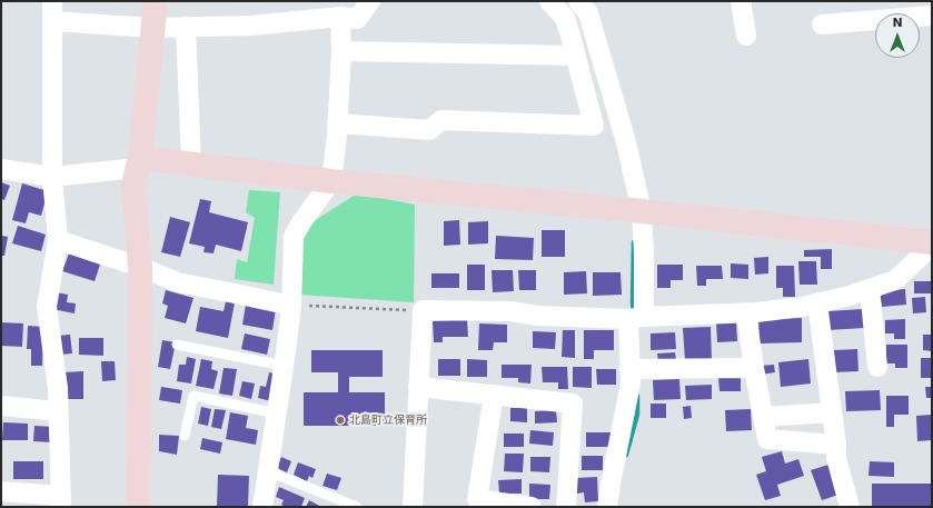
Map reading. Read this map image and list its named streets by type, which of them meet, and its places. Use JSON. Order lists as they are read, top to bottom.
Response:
{
  "places": ["北島町立保育所"],
  "north": "top"
}
